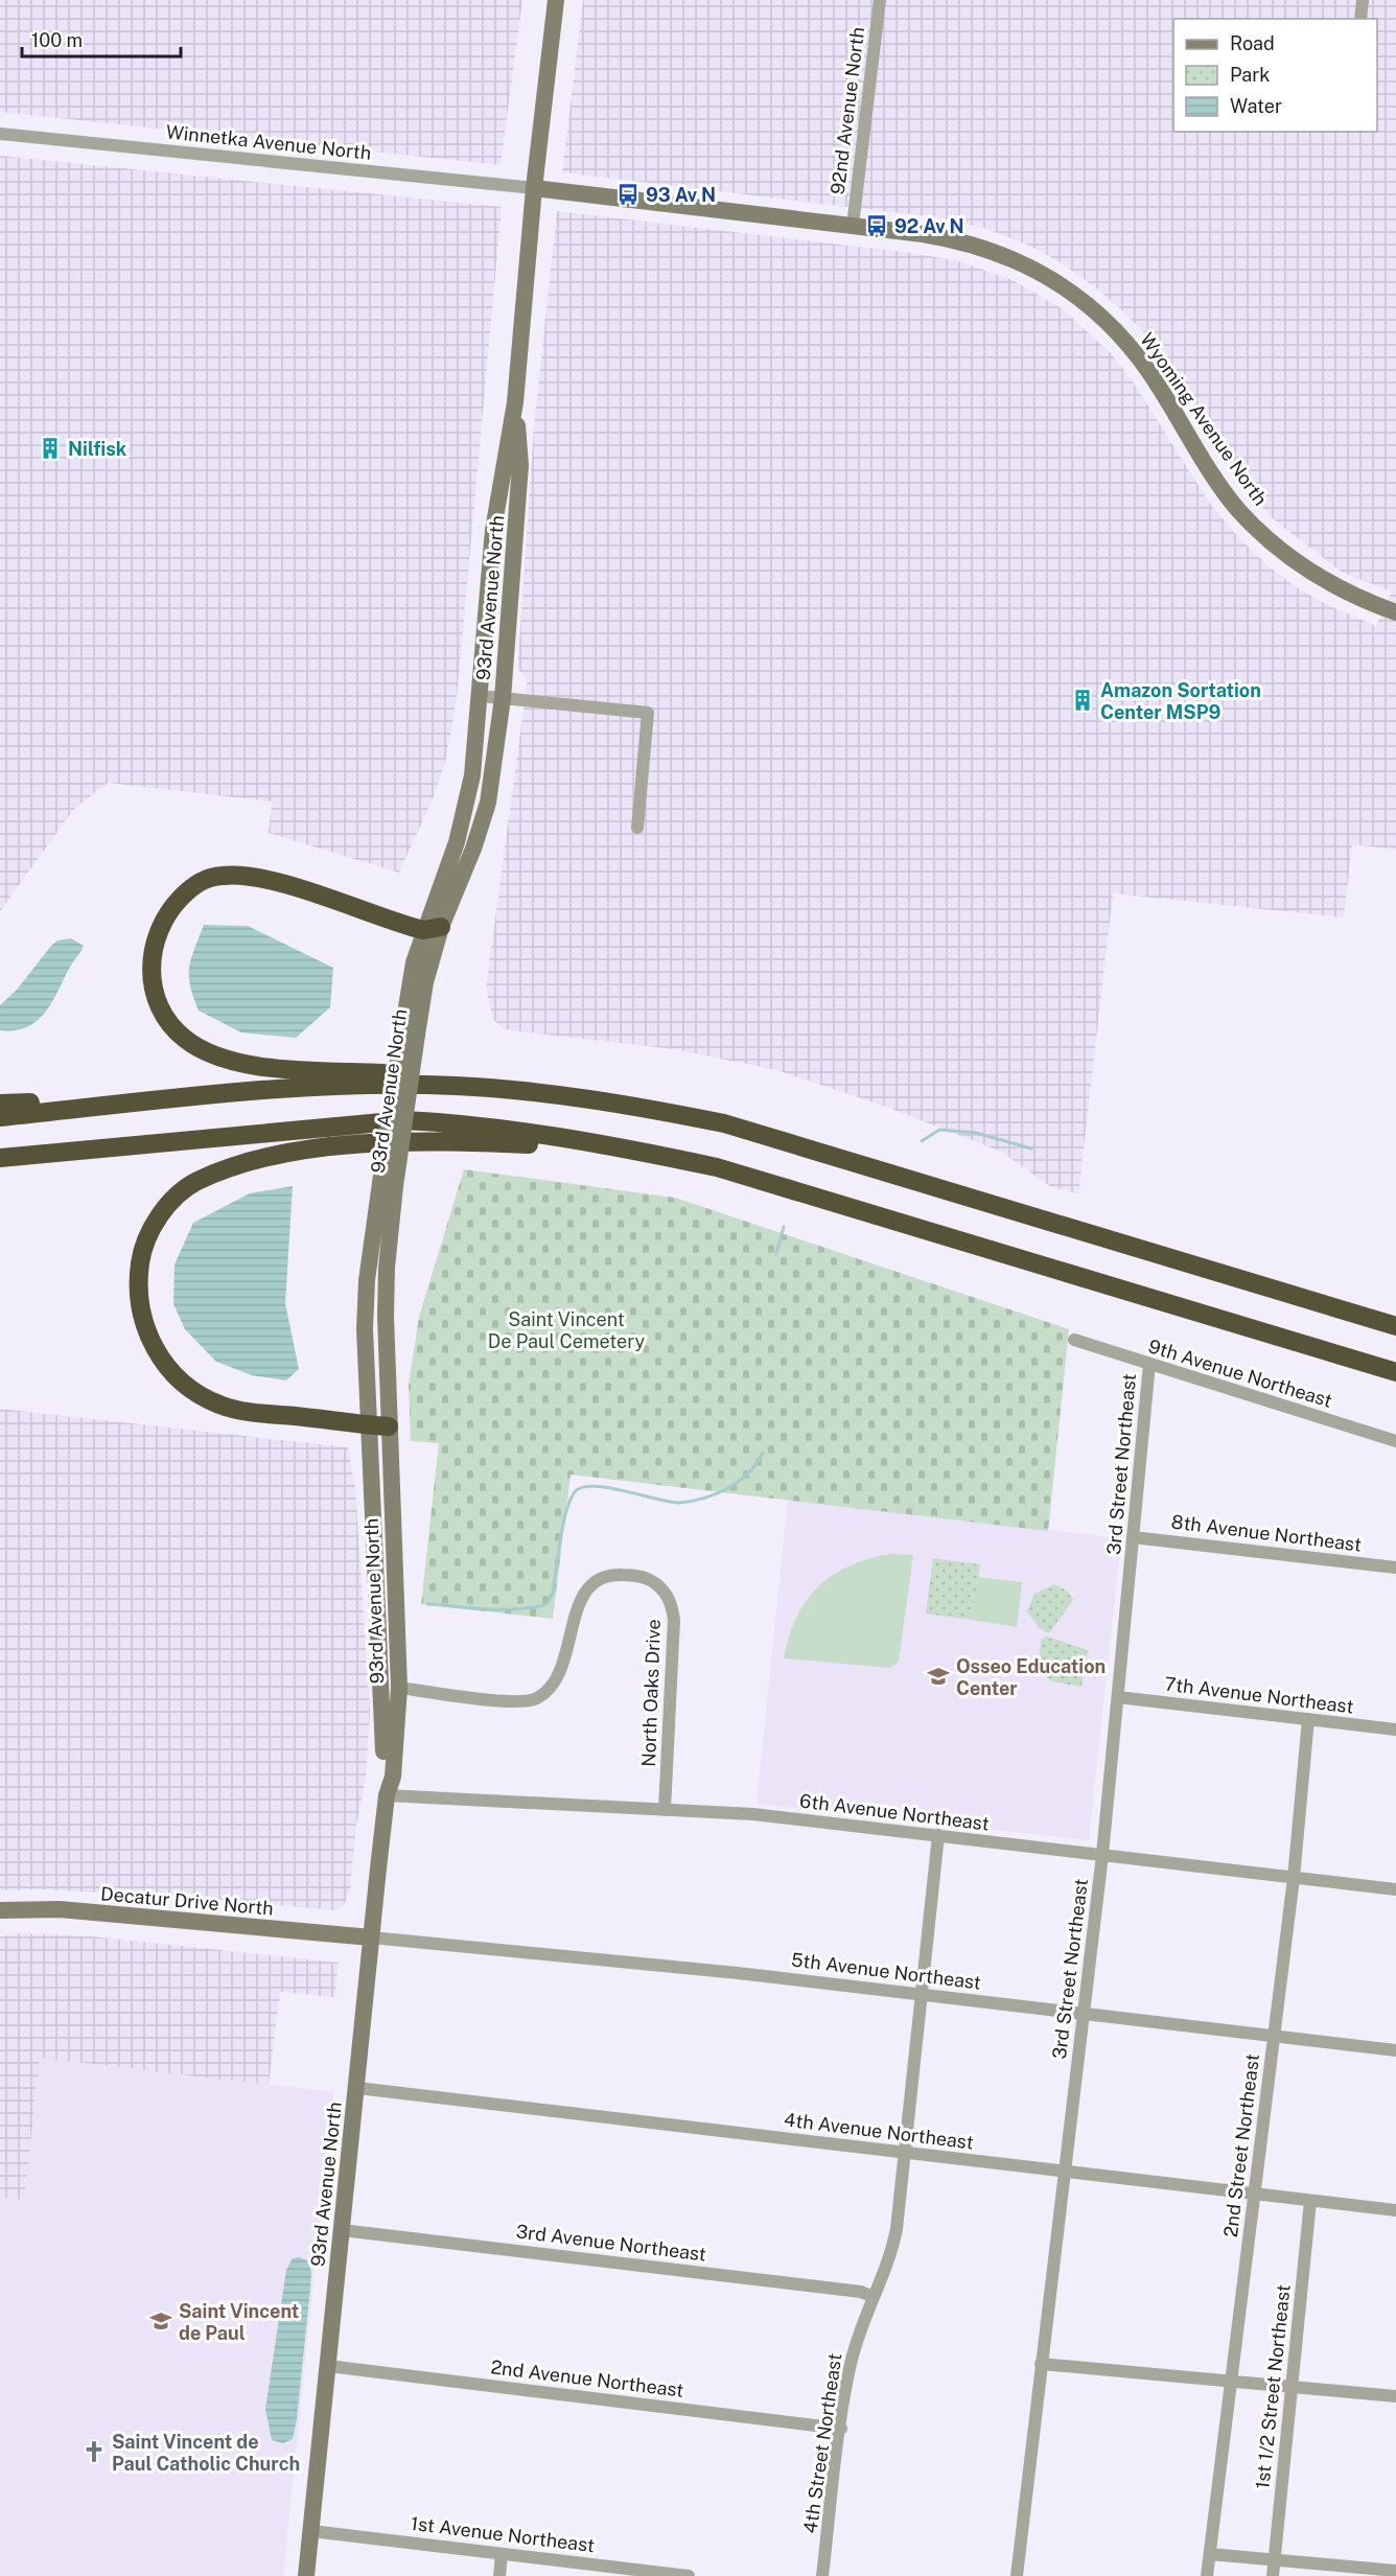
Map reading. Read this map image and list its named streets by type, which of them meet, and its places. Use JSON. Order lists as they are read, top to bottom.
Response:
{
  "streets": {
    "street": [
      "92nd Avenue North",
      "Winnetka Avenue North",
      "Wyoming Avenue North",
      "93rd Avenue North",
      "9th Avenue Northeast",
      "3rd Street Northeast",
      "8th Avenue Northeast",
      "North Oaks Drive",
      "7th Avenue Northeast",
      "6th Avenue Northeast",
      "Decatur Drive North",
      "5th Avenue Northeast",
      "4th Avenue Northeast",
      "2nd Street Northeast",
      "3rd Avenue Northeast",
      "2nd Avenue Northeast",
      "1st 1/2 Street Northeast",
      "4th Street Northeast",
      "1st Avenue Northeast"
    ]
  },
  "crossings": [
    ["92nd Avenue North", "Wyoming Avenue North"],
    ["Winnetka Avenue North", "Wyoming Avenue North"],
    ["Winnetka Avenue North", "93rd Avenue North"],
    ["Wyoming Avenue North", "93rd Avenue North"],
    ["93rd Avenue North", "North Oaks Drive"],
    ["93rd Avenue North", "6th Avenue Northeast"],
    ["93rd Avenue North", "Decatur Drive North"],
    ["93rd Avenue North", "5th Avenue Northeast"],
    ["93rd Avenue North", "4th Avenue Northeast"],
    ["93rd Avenue North", "3rd Avenue Northeast"],
    ["93rd Avenue North", "2nd Avenue Northeast"],
    ["93rd Avenue North", "1st Avenue Northeast"],
    ["9th Avenue Northeast", "3rd Street Northeast"],
    ["3rd Street Northeast", "8th Avenue Northeast"],
    ["3rd Street Northeast", "7th Avenue Northeast"],
    ["3rd Street Northeast", "6th Avenue Northeast"],
    ["3rd Street Northeast", "5th Avenue Northeast"],
    ["3rd Street Northeast", "4th Avenue Northeast"],
    ["North Oaks Drive", "6th Avenue Northeast"],
    ["7th Avenue Northeast", "2nd Street Northeast"],
    ["6th Avenue Northeast", "2nd Street Northeast"],
    ["6th Avenue Northeast", "4th Street Northeast"],
    ["Decatur Drive North", "5th Avenue Northeast"],
    ["5th Avenue Northeast", "2nd Street Northeast"],
    ["5th Avenue Northeast", "4th Street Northeast"],
    ["4th Avenue Northeast", "2nd Street Northeast"],
    ["4th Avenue Northeast", "1st 1/2 Street Northeast"],
    ["4th Avenue Northeast", "4th Street Northeast"],
    ["3rd Avenue Northeast", "4th Street Northeast"],
    ["2nd Avenue Northeast", "4th Street Northeast"]
  ],
  "parks": ["Saint Vincent De Paul Cemetery"],
  "places": {
    "bus stop": ["93 Av N", "92 Av N"],
    "building": ["Nilfisk", "Amazon Sortation Center MSP9"],
    "school or university": ["Osseo Education Center", "Saint Vincent de Paul"],
    "church": ["Saint Vincent de Paul Catholic Church"]
  },
  "legend": ["Road", "Park", "Water"],
  "scale_bar": "100 m"
}
